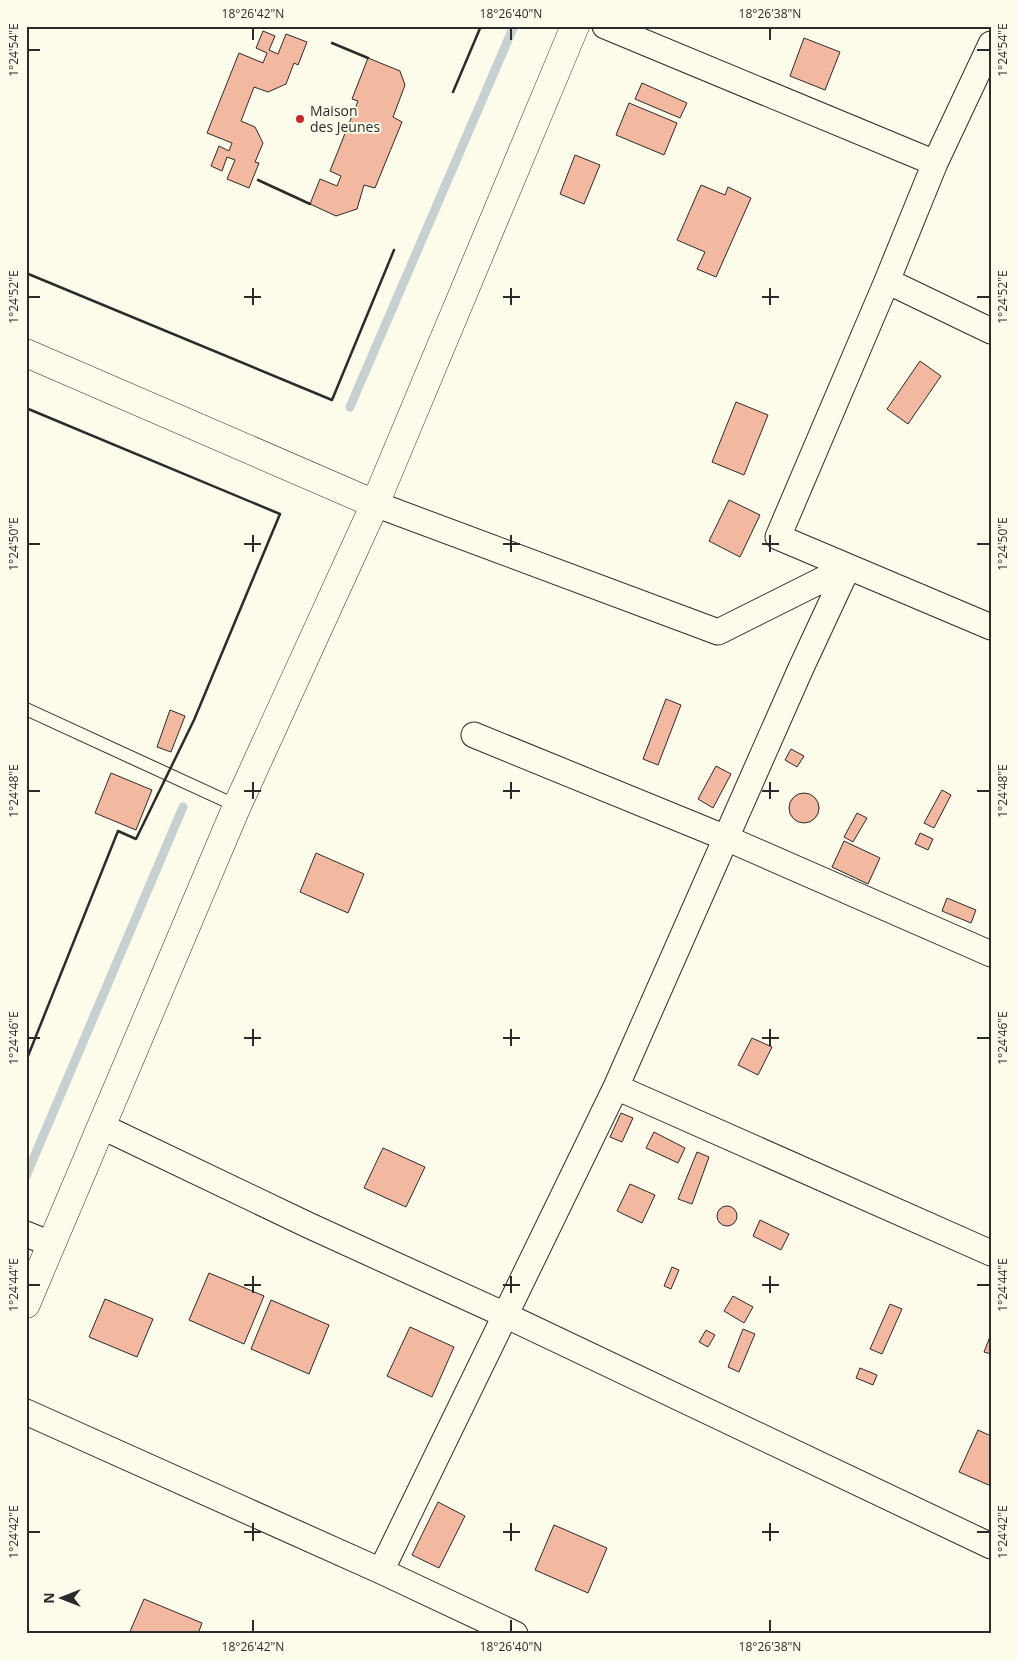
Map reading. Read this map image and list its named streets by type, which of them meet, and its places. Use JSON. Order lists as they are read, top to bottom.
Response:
{
  "places": ["Maison des Jeunes"],
  "north": "left",
  "coordinates": [
    "18°26'42\"N",
    "18°26'40\"N",
    "18°26'38\"N",
    "1°24'54\"E",
    "1°24'52\"E",
    "1°24'50\"E",
    "1°24'48\"E",
    "1°24'46\"E",
    "1°24'44\"E",
    "1°24'42\"E"
  ]
}
